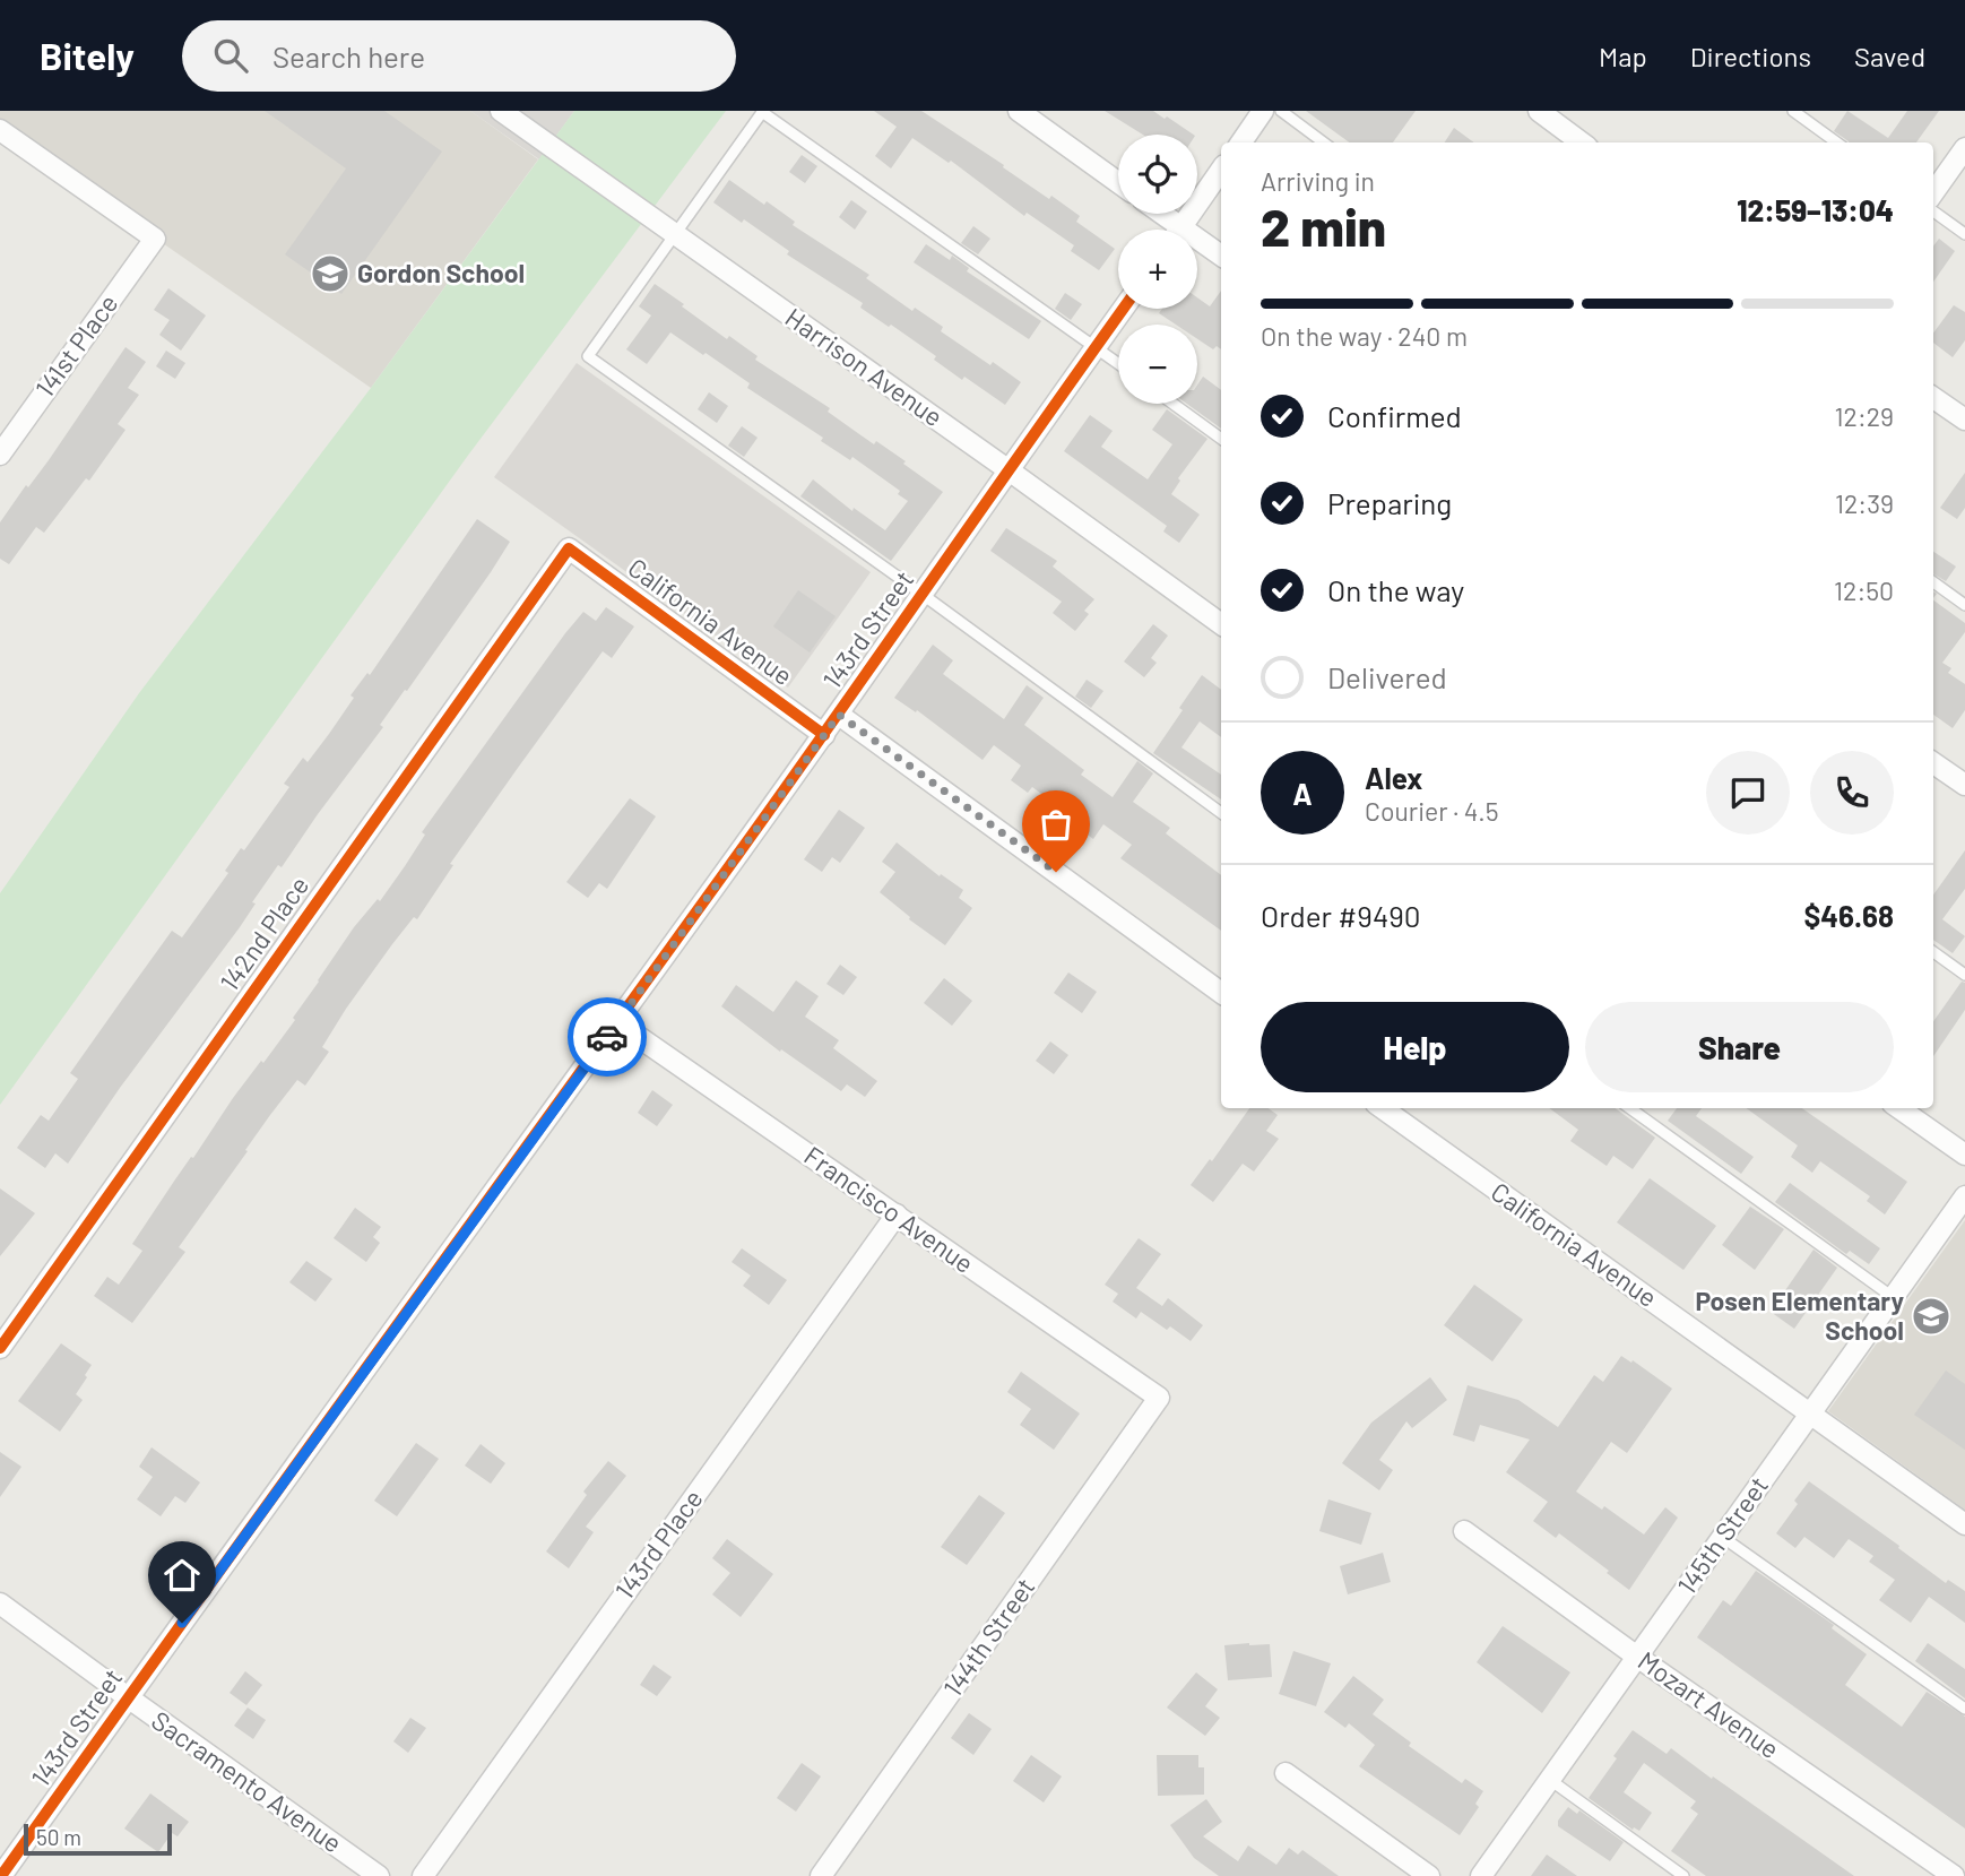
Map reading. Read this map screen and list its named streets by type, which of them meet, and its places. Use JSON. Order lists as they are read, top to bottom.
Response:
{
  "streets": {
    "street": [
      "141st Place",
      "Harrison Avenue",
      "California Avenue",
      "143rd Street",
      "142nd Place",
      "Francisco Avenue",
      "145th Street",
      "143rd Place",
      "144th Street",
      "Mozart Avenue",
      "Sacramento Avenue"
    ]
  },
  "crossings": [
    ["Harrison Avenue", "143rd Street"],
    ["California Avenue", "143rd Street"],
    ["California Avenue", "142nd Place"],
    ["California Avenue", "145th Street"],
    ["143rd Street", "Francisco Avenue"],
    ["143rd Street", "Sacramento Avenue"],
    ["Francisco Avenue", "143rd Place"],
    ["Francisco Avenue", "144th Street"],
    ["145th Street", "Mozart Avenue"]
  ],
  "places": {
    "school or university": ["Gordon School", "Posen Elementary School"]
  },
  "scale_bar": "50 m",
  "page": {
    "header": "Bitely",
    "search": "Search here",
    "nav": ["Map", "Directions", "Saved"],
    "map_buttons": ["+", "−"],
    "heading": ["2 min", "Arriving in", "12:59–13:04"],
    "panel": [
      "Alex",
      "Courier · 4.5",
      "Order #9490",
      "$46.68"
    ],
    "bar": "On the way · 240 m",
    "list": [
      ["Confirmed", "12:29"],
      ["Preparing", "12:39"],
      ["On the way", "12:50"],
      "Delivered"
    ],
    "round": "A",
    "buttons": ["Help", "Share"],
    "scale": "50 m"
  }
}
